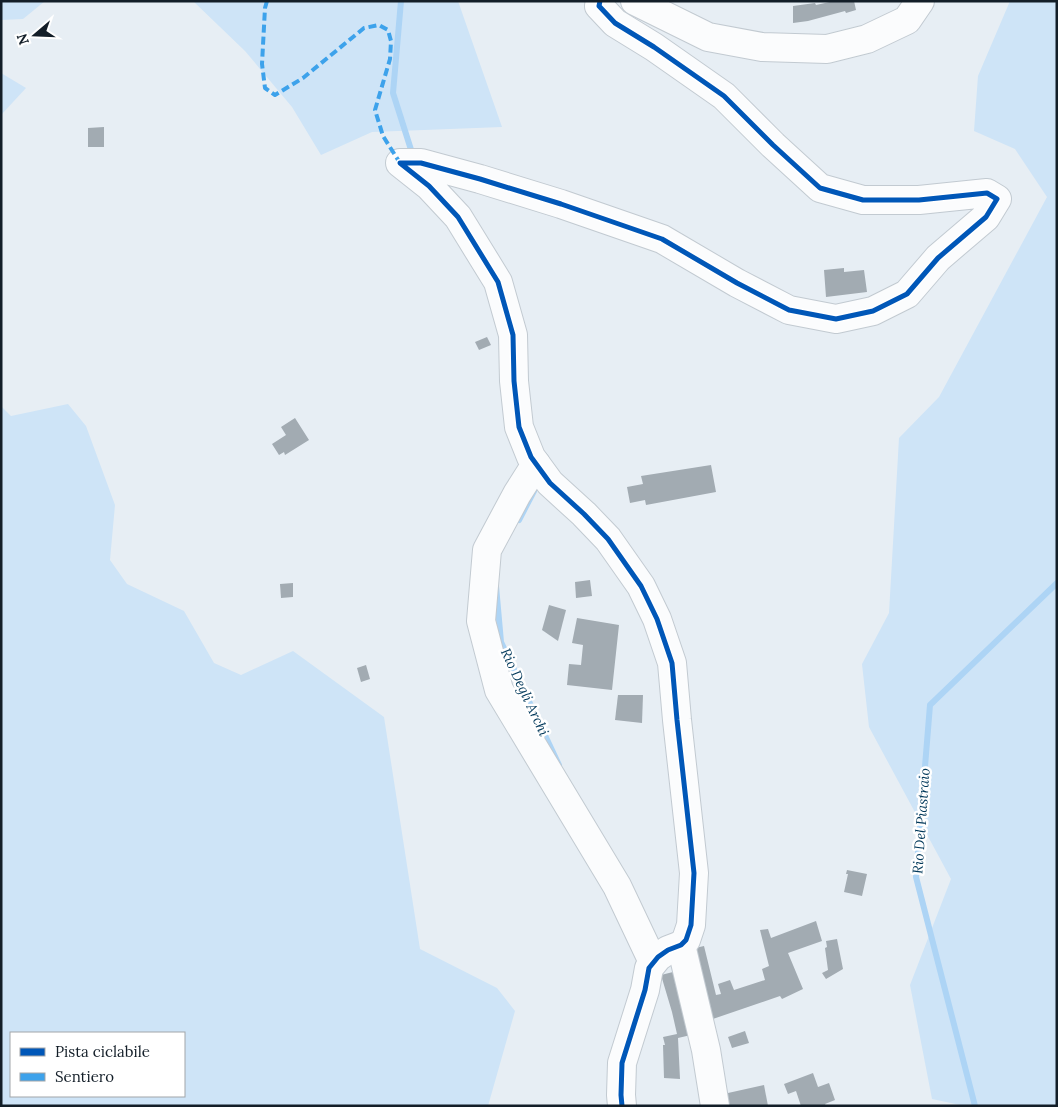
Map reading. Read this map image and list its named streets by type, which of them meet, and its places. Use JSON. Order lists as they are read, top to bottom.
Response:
{
  "water": ["Rio Degli Archi", "Rio Del Piastraio"],
  "legend": ["Pista ciclabile", "Sentiero"],
  "north": "left"
}
